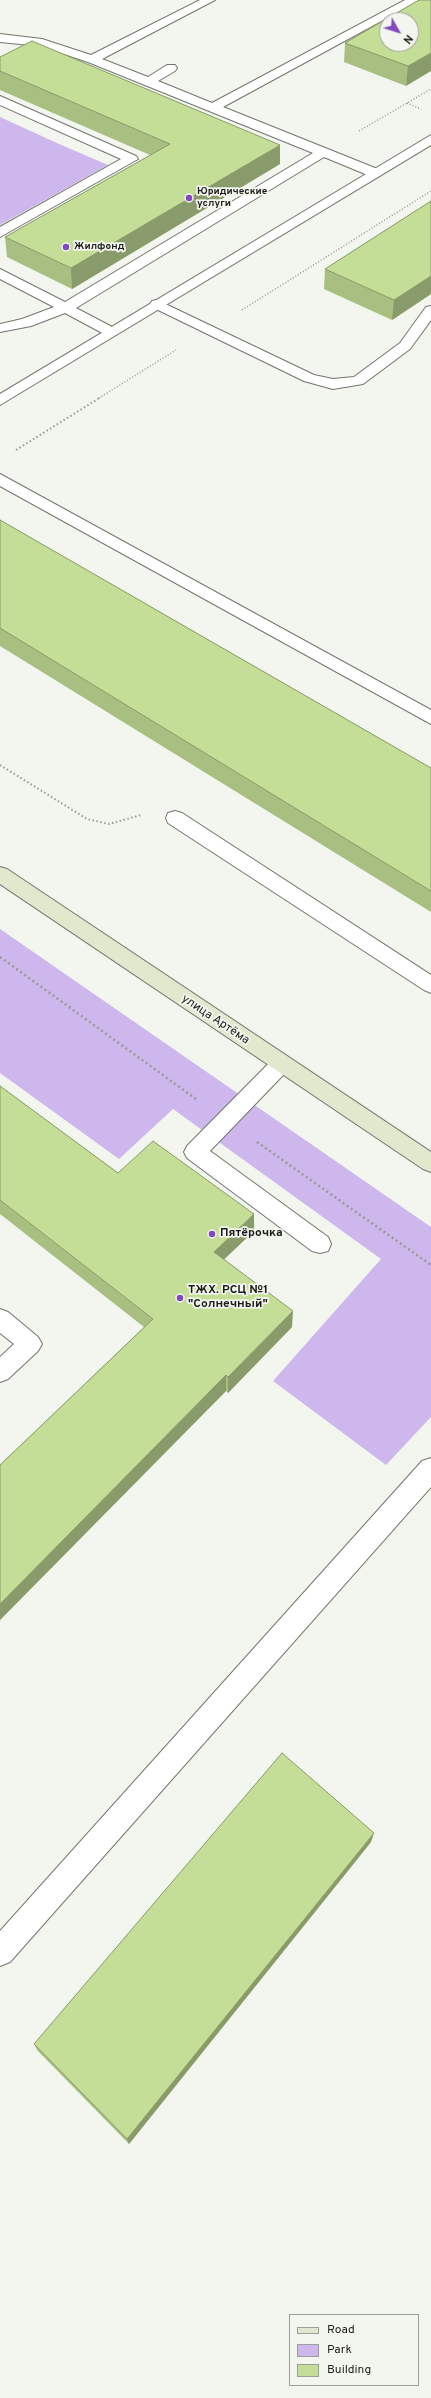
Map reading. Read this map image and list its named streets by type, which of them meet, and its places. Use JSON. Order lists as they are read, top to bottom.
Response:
{
  "streets": {
    "main road": ["улица Артёма"]
  },
  "places": [
    "Юридические услуги",
    "Жилфонд",
    "Пятёрочка",
    "ТЖХ. РСЦ №1 \"Солнечный\""
  ],
  "legend": ["Road", "Park", "Building"],
  "north": "bottom right"
}
